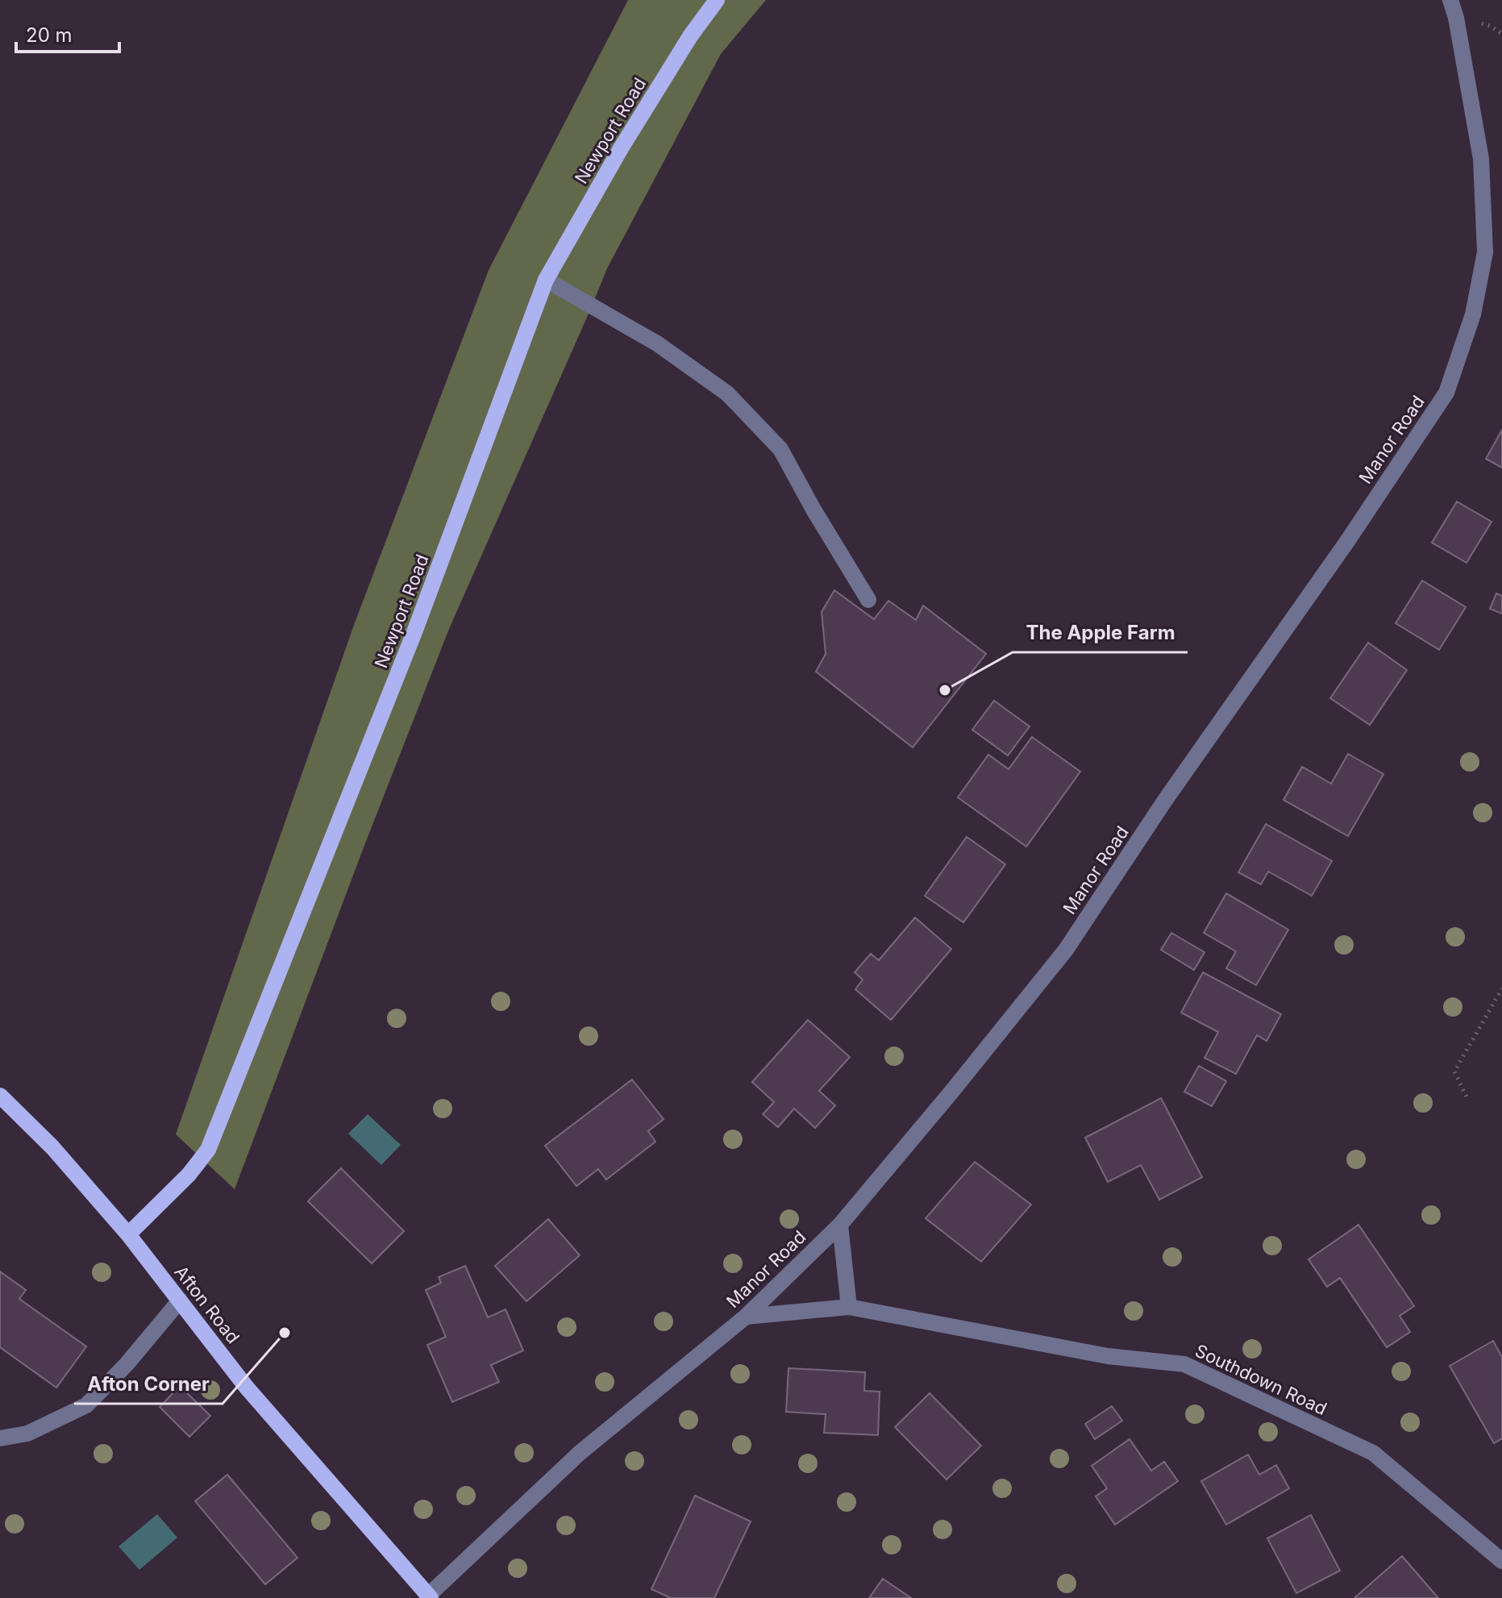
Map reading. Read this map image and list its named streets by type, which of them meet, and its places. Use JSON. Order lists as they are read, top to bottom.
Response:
{
  "streets": {
    "main road": ["Newport Road", "Afton Road"],
    "street": ["Manor Road", "Southdown Road"]
  },
  "crossings": [
    ["Newport Road", "Afton Road"],
    ["Manor Road", "Afton Road"],
    ["Manor Road", "Southdown Road"]
  ],
  "places": ["The Apple Farm", "Afton Corner"],
  "scale_bar": "20 m"
}
